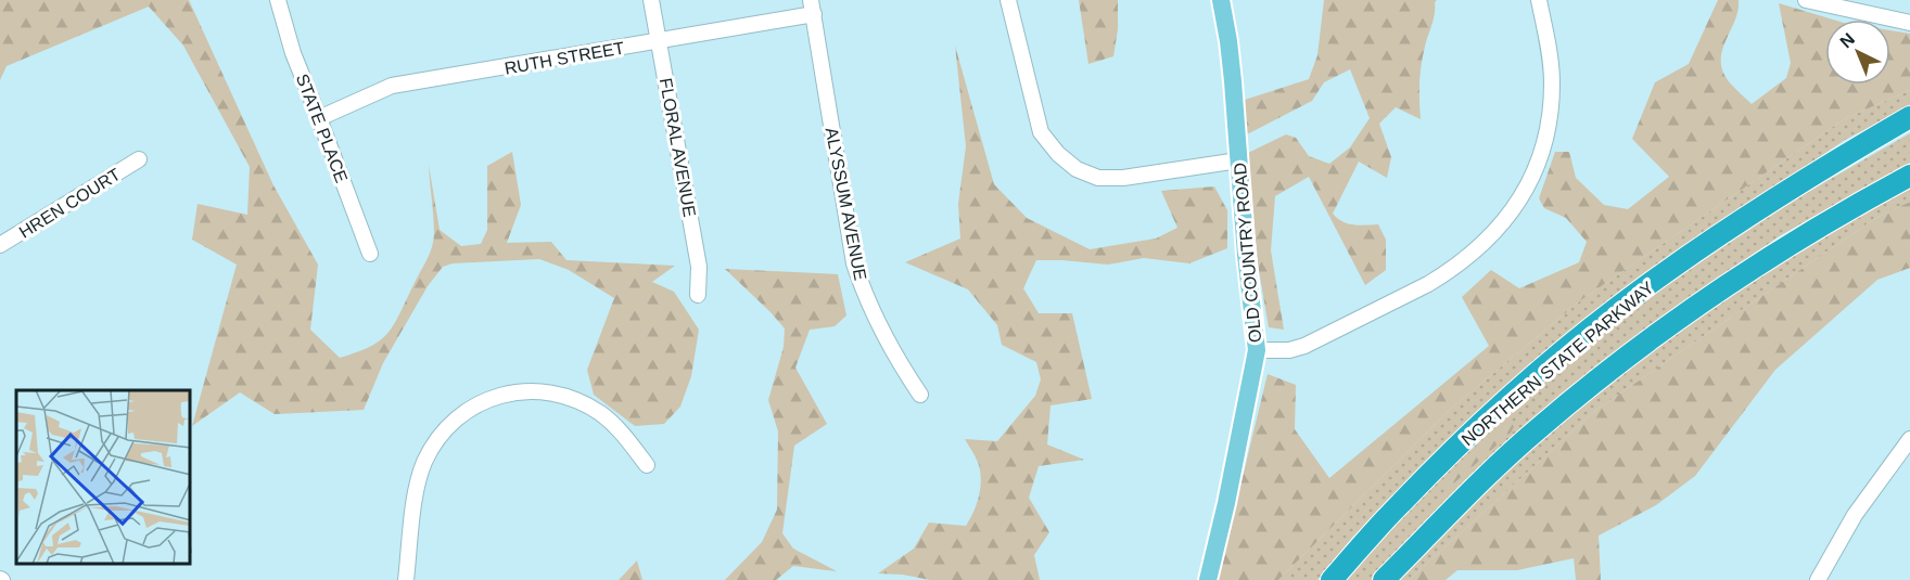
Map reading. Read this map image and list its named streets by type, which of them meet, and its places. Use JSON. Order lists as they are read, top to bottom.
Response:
{
  "streets": {
    "highway": ["NORTHERN STATE PARKWAY"],
    "main road": ["OLD COUNTRY ROAD"],
    "street": [
      "RUTH STREET",
      "STATE PLACE",
      "FLORAL AVENUE",
      "HREN COURT",
      "ALYSSUM AVENUE"
    ]
  },
  "crossings": [
    ["RUTH STREET", "STATE PLACE"],
    ["RUTH STREET", "FLORAL AVENUE"],
    ["RUTH STREET", "ALYSSUM AVENUE"]
  ],
  "north": "top left"
}
